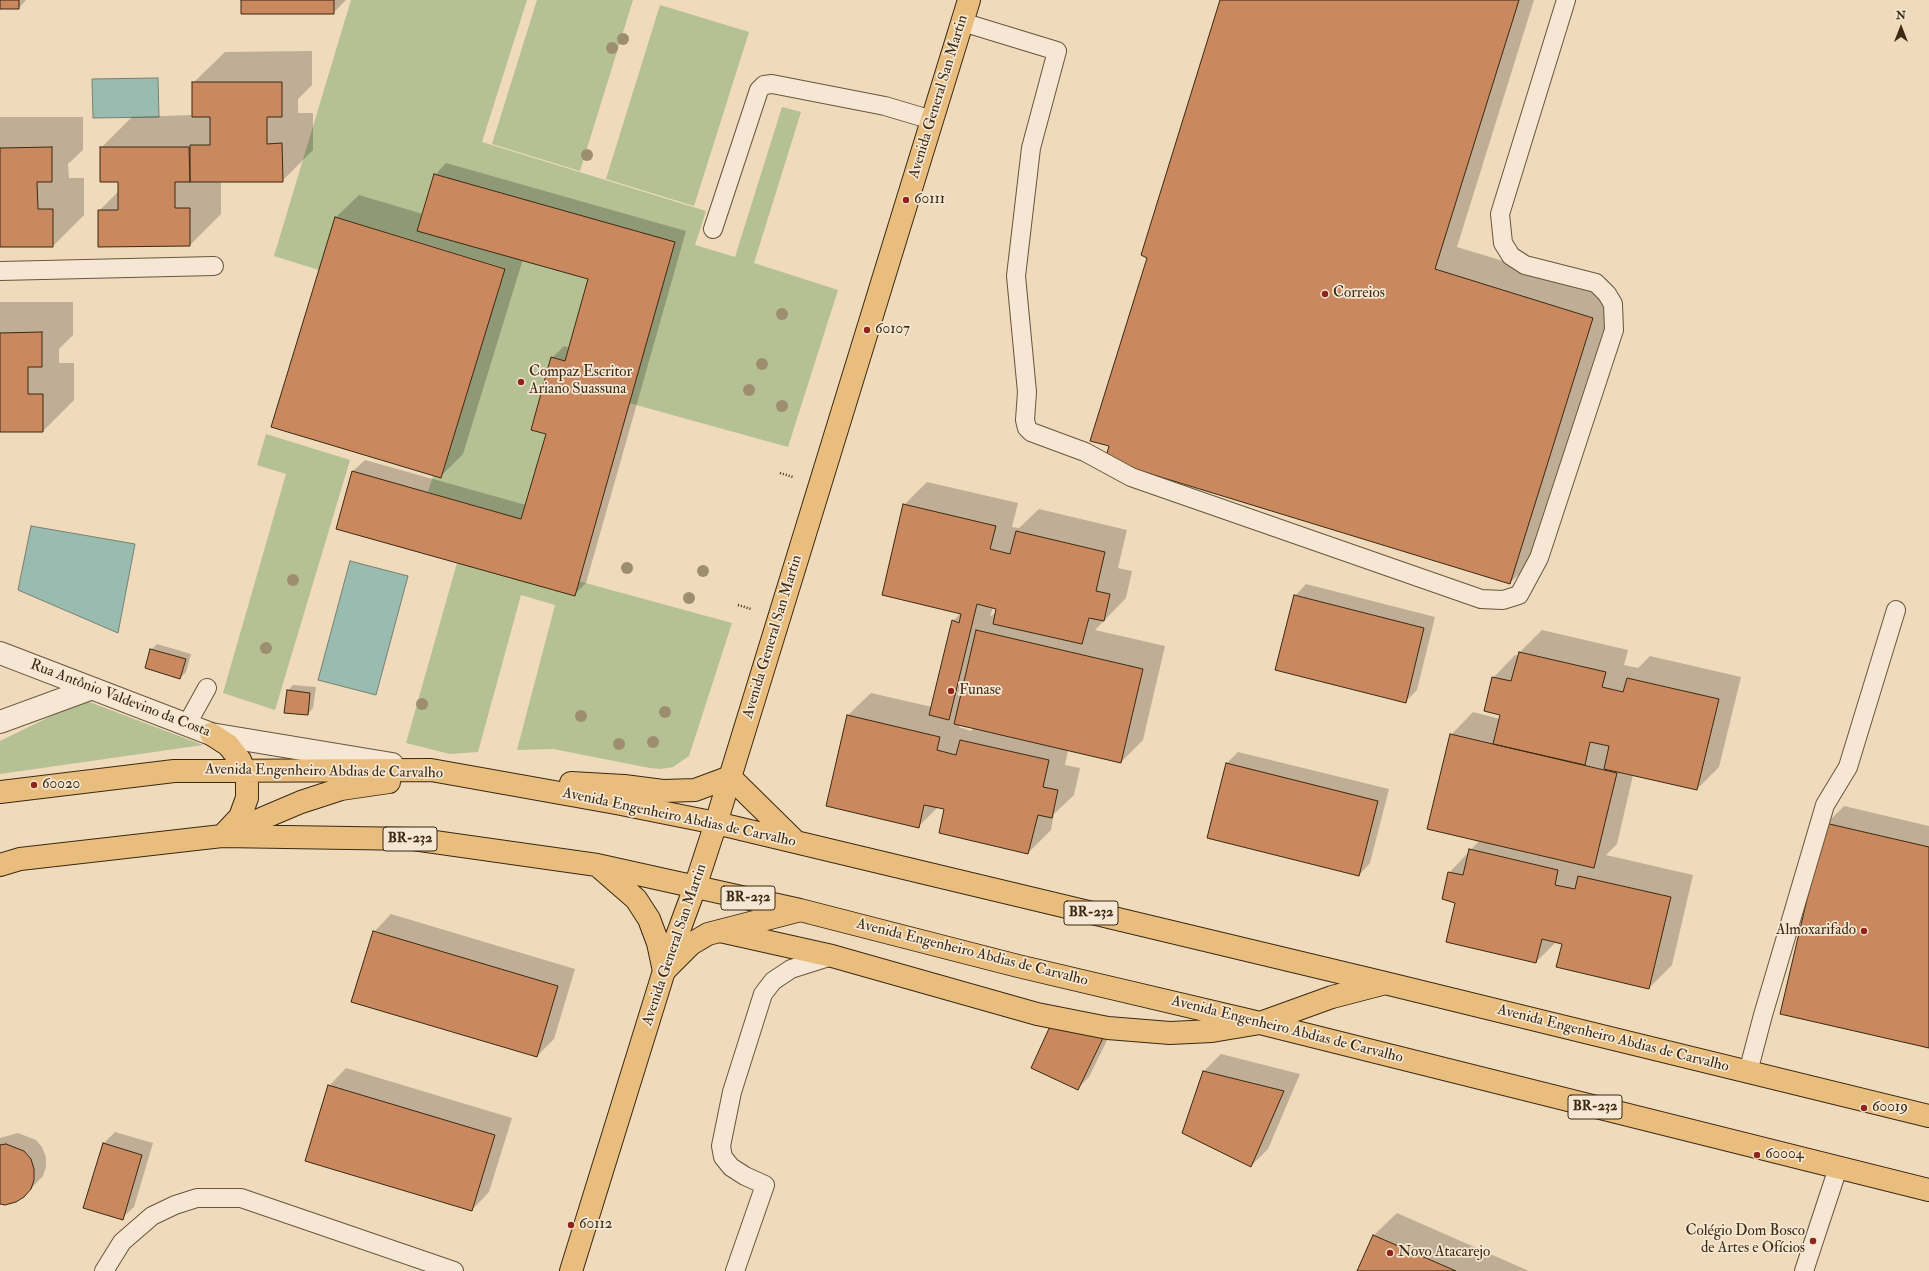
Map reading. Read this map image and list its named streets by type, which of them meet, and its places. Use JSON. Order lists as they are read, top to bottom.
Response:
{
  "streets": {
    "main road": ["Avenida General San Martin", "Avenida Engenheiro Abdias de Carvalho", "BR-232"],
    "street": ["Rua Antônio Valdevino da Costa"]
  },
  "crossings": [
    ["Avenida General San Martin", "Avenida Engenheiro Abdias de Carvalho"],
    ["Rua Antônio Valdevino da Costa", "Avenida Engenheiro Abdias de Carvalho"]
  ],
  "places": [
    "60111",
    "Correios",
    "60107",
    "Compaz Escritor Ariano Suassuna",
    "Funase",
    "60020",
    "Almoxarifado",
    "60019",
    "60004",
    "60112",
    "Colégio Dom Bosco de Artes e Ofícios",
    "Novo Atacarejo"
  ],
  "north": "top"
}
